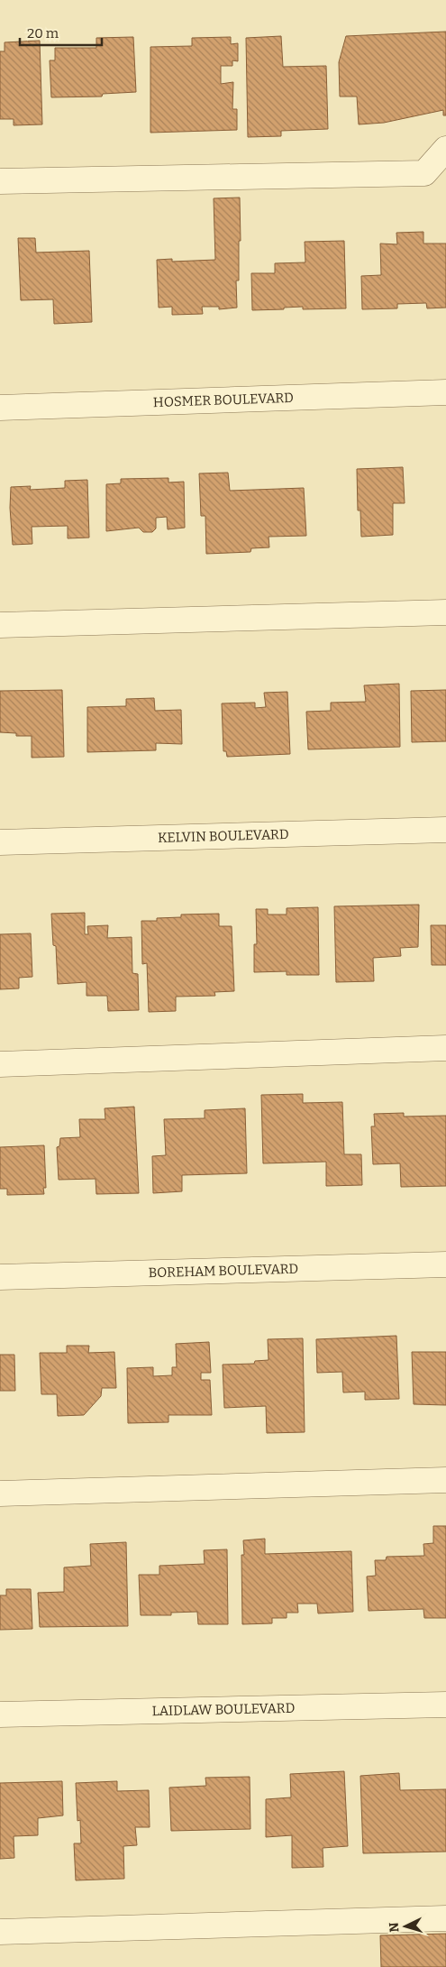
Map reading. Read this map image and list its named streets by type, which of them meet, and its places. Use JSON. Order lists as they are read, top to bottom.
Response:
{
  "streets": {
    "street": [
      "HOSMER BOULEVARD",
      "KELVIN BOULEVARD",
      "BOREHAM BOULEVARD",
      "LAIDLAW BOULEVARD"
    ]
  },
  "scale_bar": "20 m",
  "north": "left"
}
